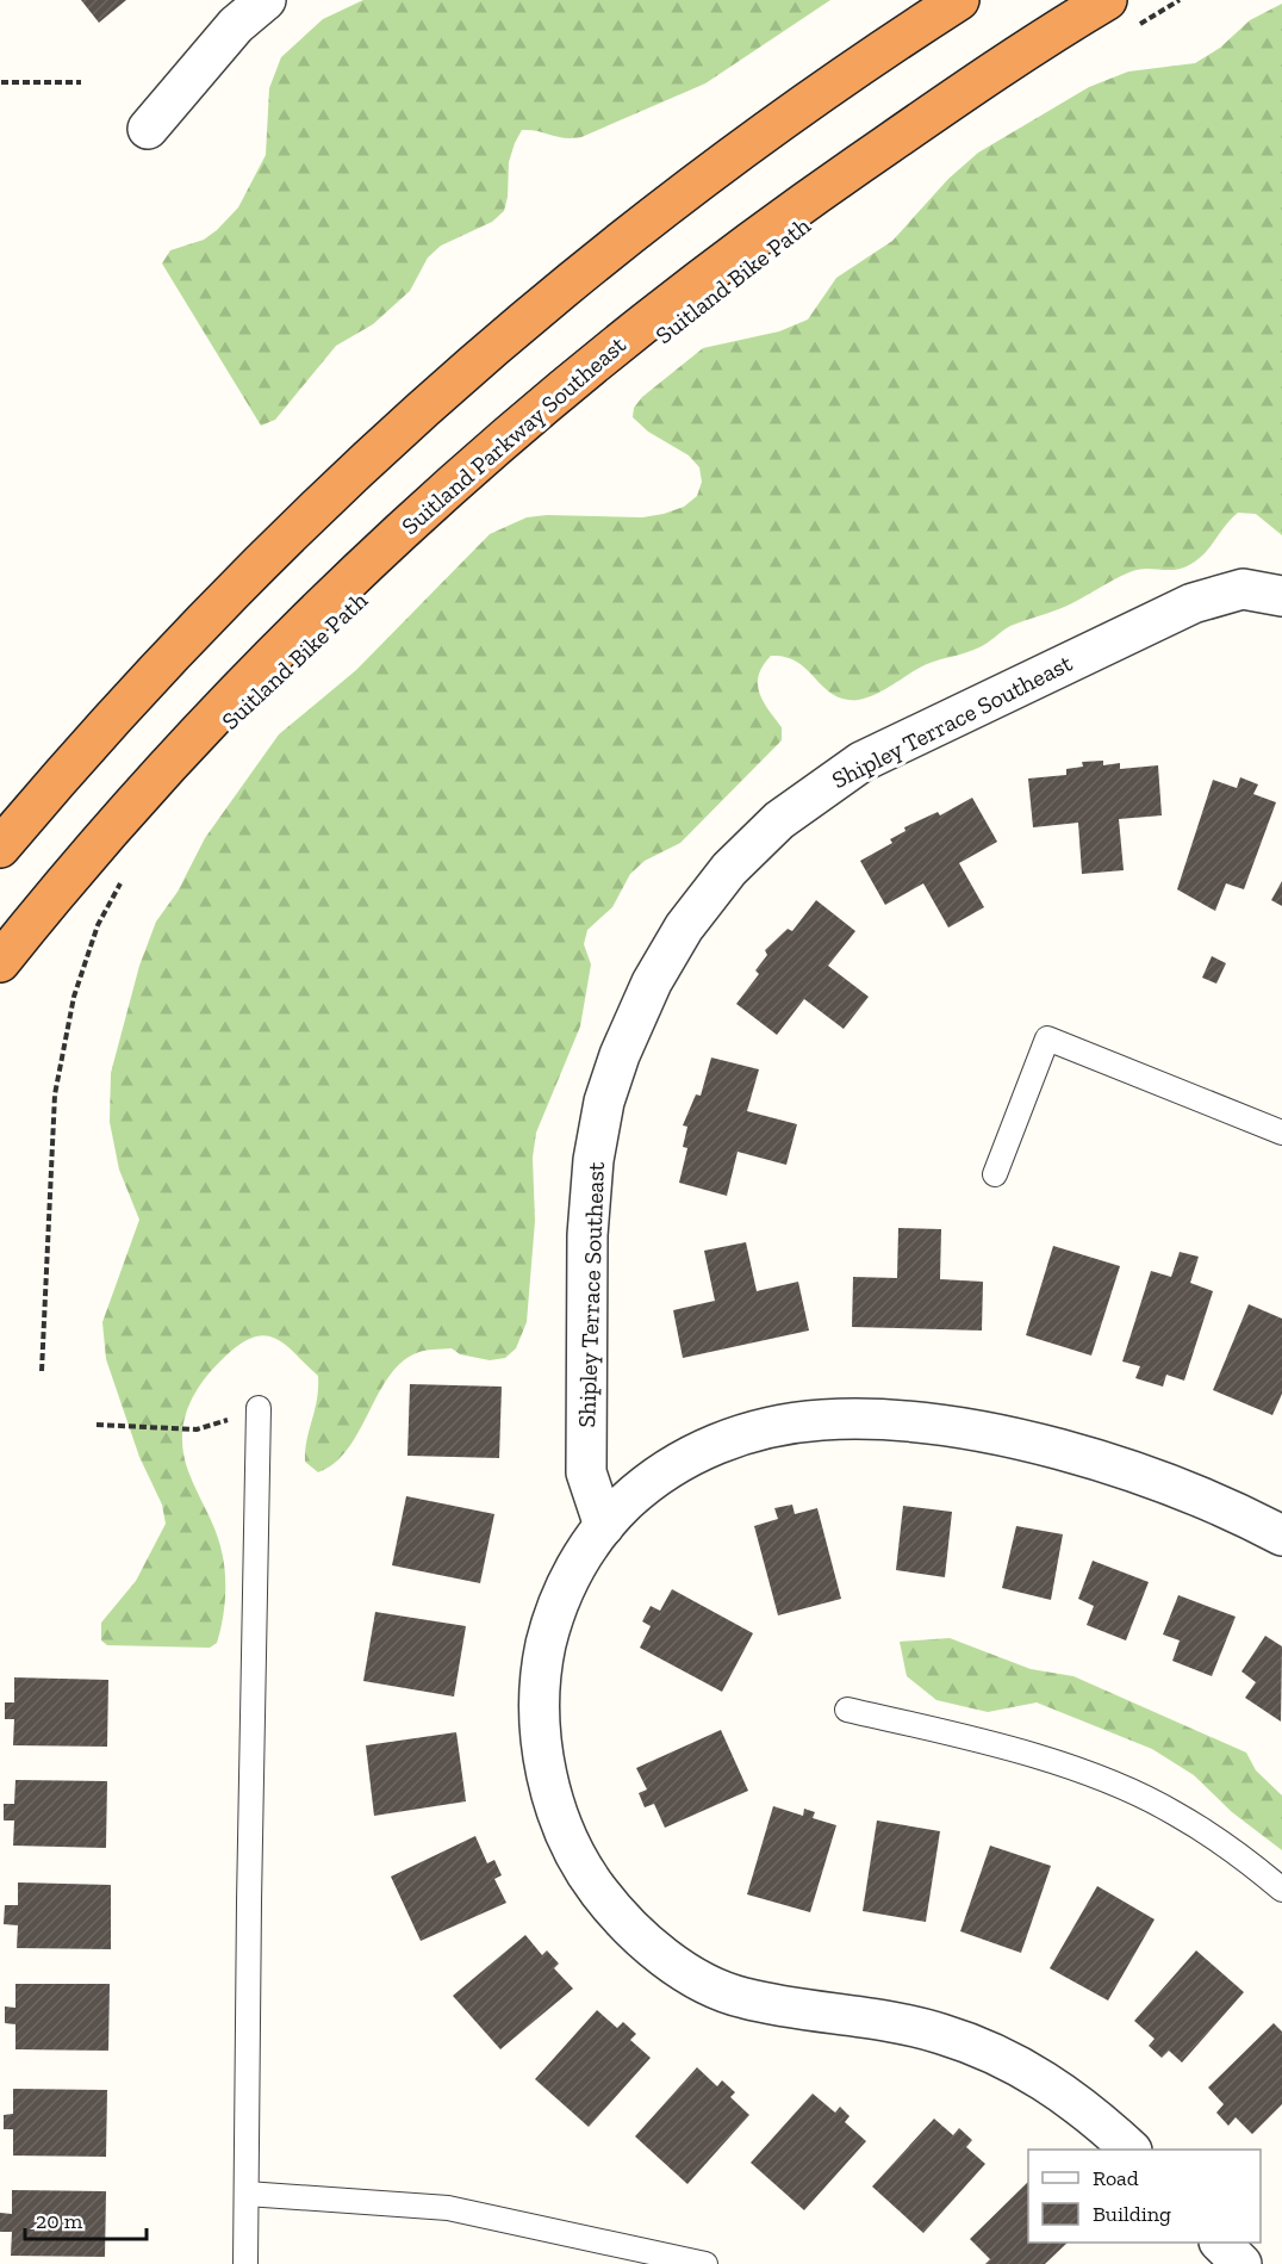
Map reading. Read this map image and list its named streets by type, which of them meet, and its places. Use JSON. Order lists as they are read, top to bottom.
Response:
{
  "streets": {
    "highway": ["Suitland Parkway Southeast"],
    "street": ["Shipley Terrace Southeast"]
  },
  "legend": ["Road", "Building"],
  "scale_bar": "20 m"
}
